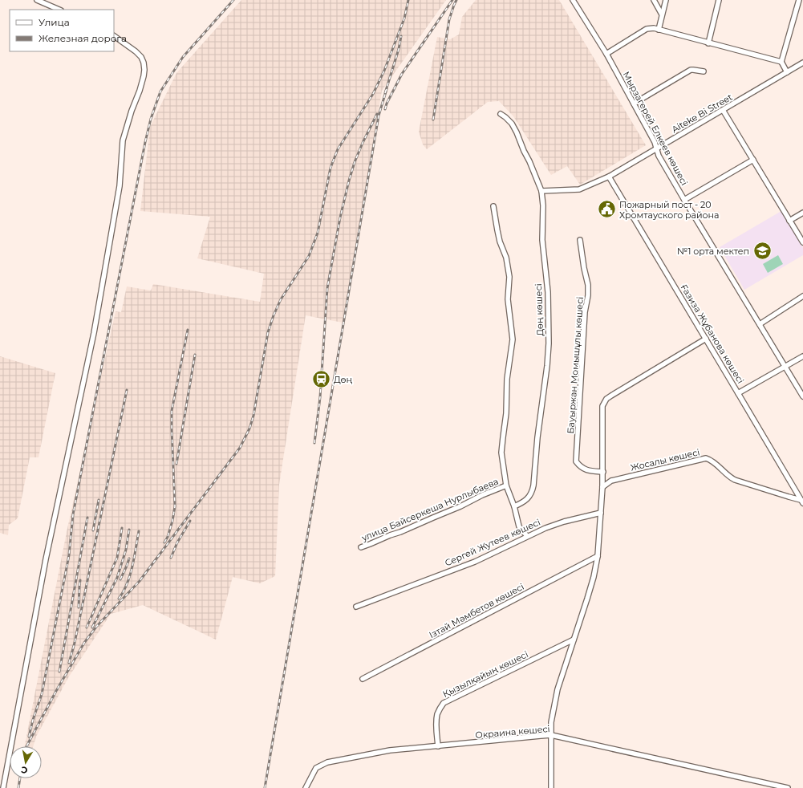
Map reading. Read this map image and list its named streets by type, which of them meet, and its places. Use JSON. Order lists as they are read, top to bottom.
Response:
{
  "streets": {
    "street": [
      "Aiteke Bi Street",
      "Мырзагерей Елкеев көшесі",
      "Дөң көшесі",
      "Ғазиза Жұбанова көшесі",
      "Бауыржан Момышұлы көшесі",
      "Жосалы көшесі",
      "улица Байсеркеша Нурлыбаева",
      "Сергей Жутеев көшесі",
      "Ізтай Мәмбетов көшесі",
      "Қызылқайың көшесі",
      "Окраина көшесі"
    ]
  },
  "crossings": [
    ["Aiteke Bi Street", "Мырзагерей Елкеев көшесі"],
    ["Aiteke Bi Street", "Дөң көшесі"],
    ["Aiteke Bi Street", "Ғазиза Жұбанова көшесі"],
    ["Ғазиза Жұбанова көшесі", "Жосалы көшесі"],
    ["Қызылқайың көшесі", "Окраина көшесі"]
  ],
  "places": {
    "public building": ["Пожарный пост - 20 Хромтауского района"],
    "school or university": ["№1 орта мектеп"],
    "station": ["Дөң"]
  },
  "legend": ["Улица", "Железная дорога"],
  "north": "bottom"
}
